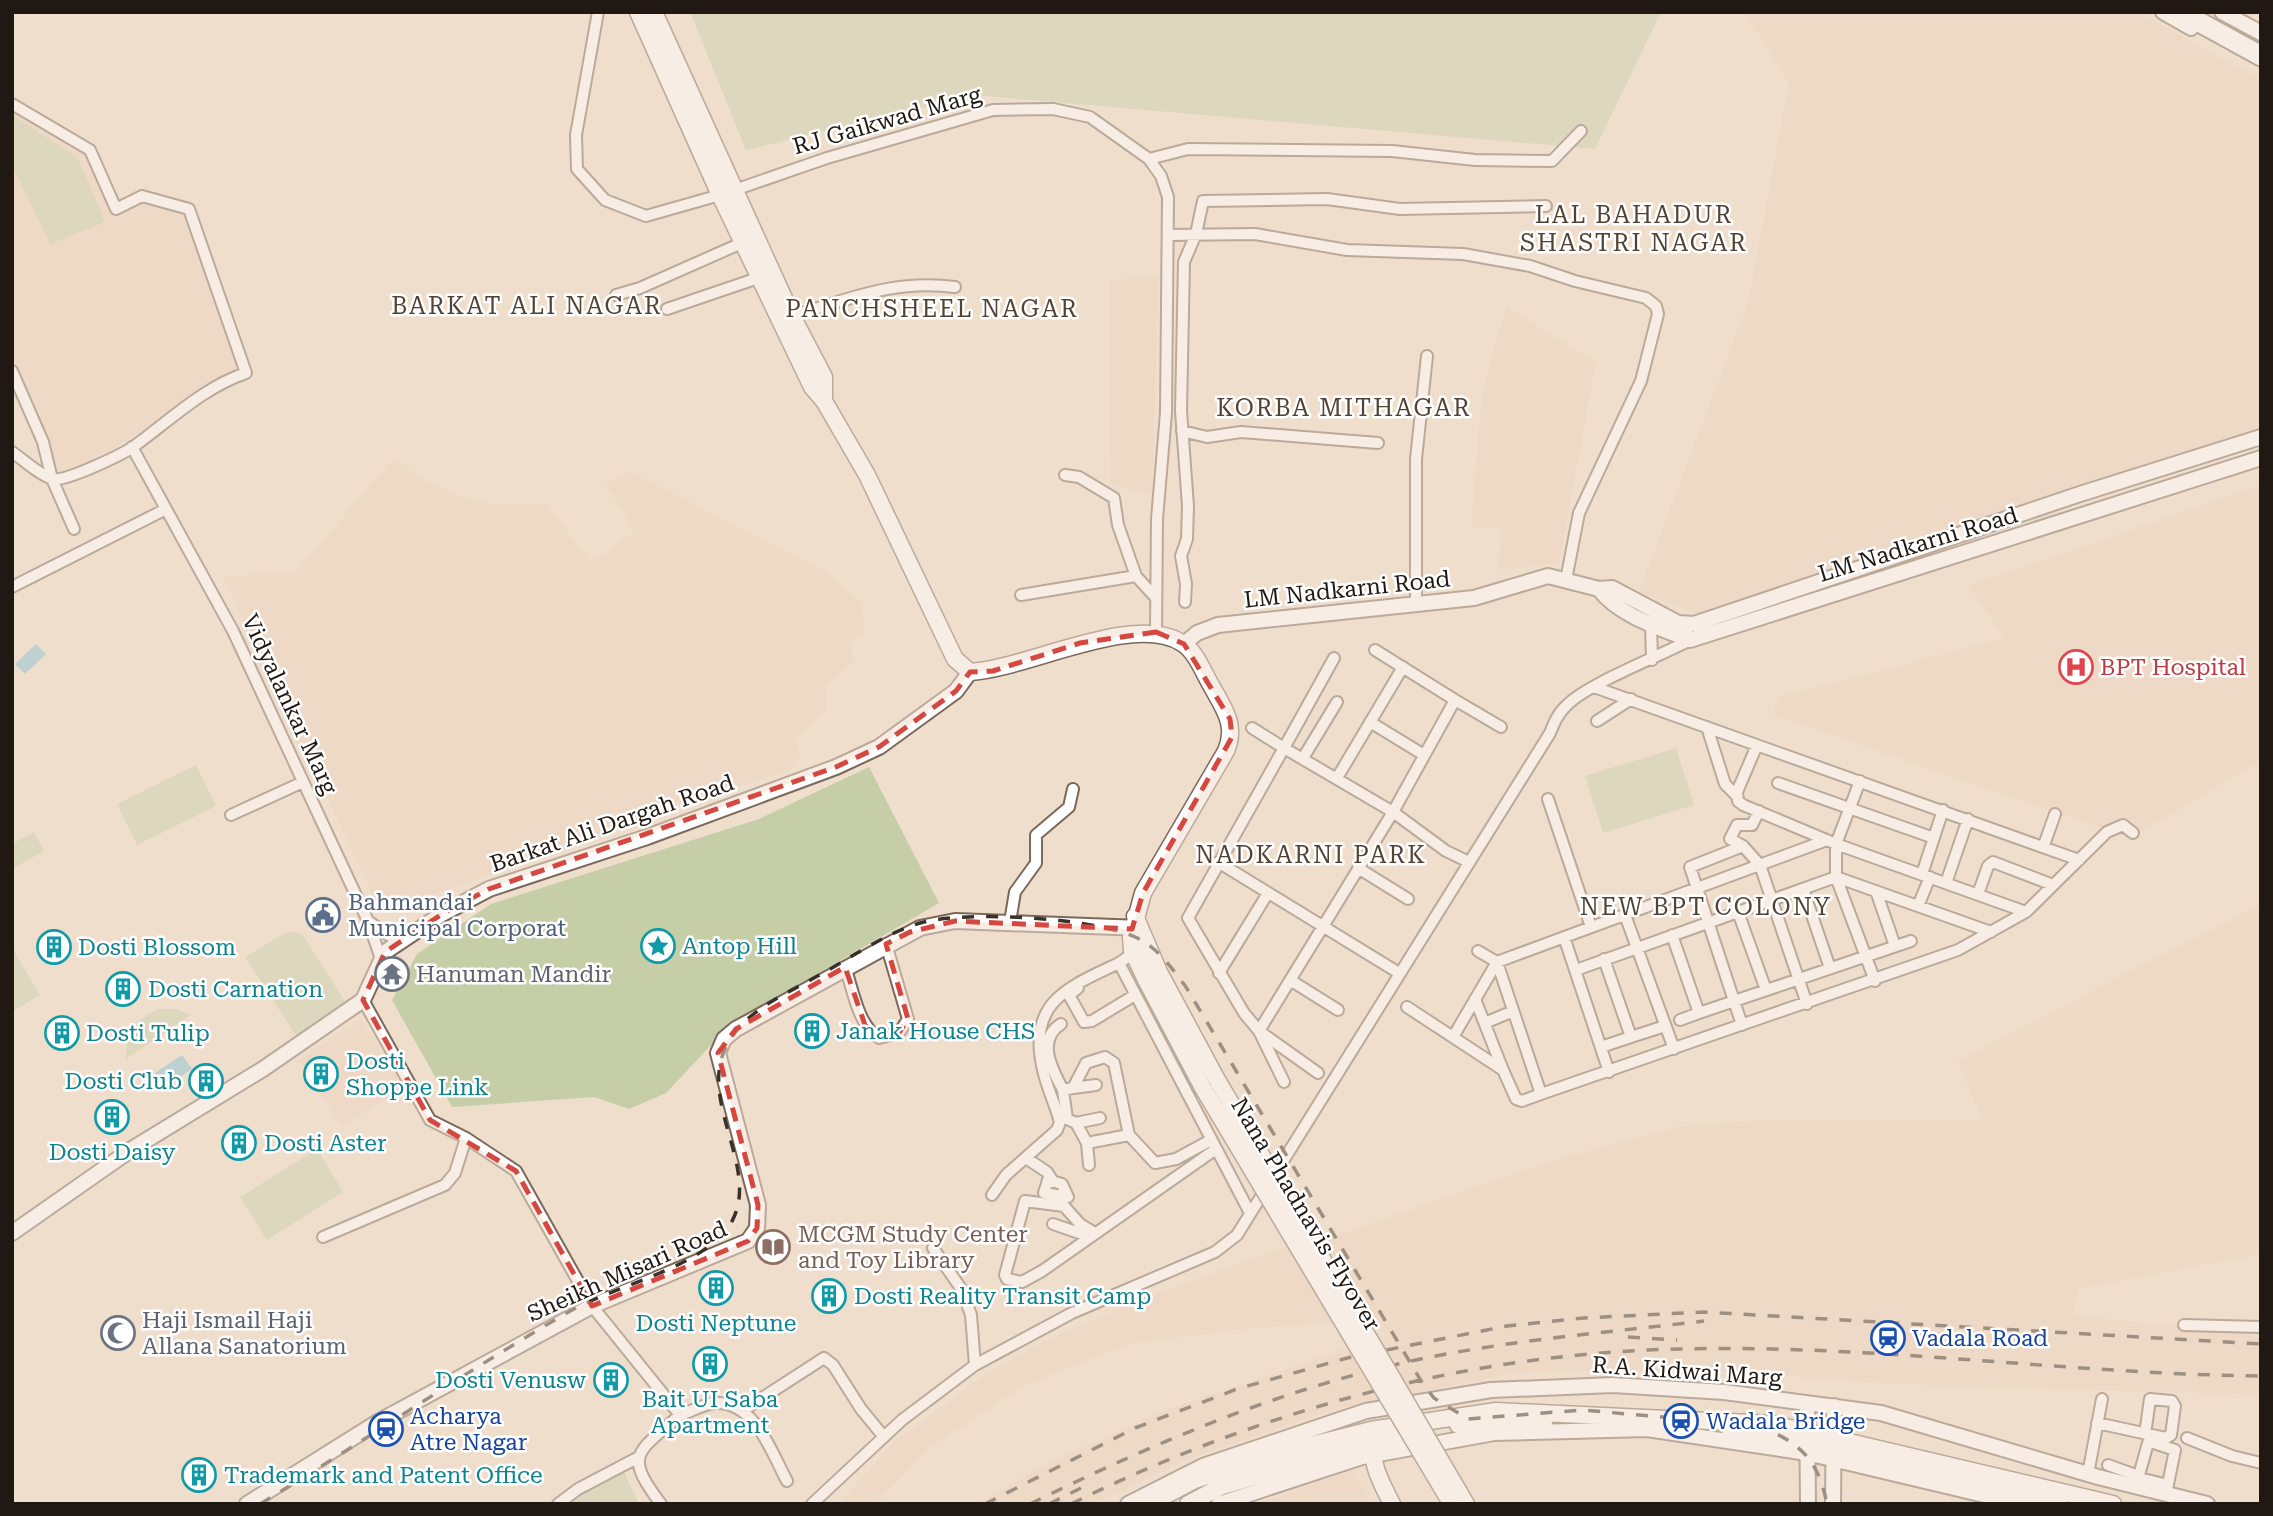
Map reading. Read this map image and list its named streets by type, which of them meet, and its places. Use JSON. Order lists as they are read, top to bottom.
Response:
{
  "streets": {
    "main road": ["Nana Phadnavis Flyover"],
    "street": [
      "RJ Gaikwad Marg",
      "LM Nadkarni Road",
      "Vidyalankar Marg",
      "Barkat Ali Dargah Road",
      "Sheikh Misari Road",
      "R.A. Kidwai Marg"
    ]
  },
  "crossings": [
    ["Vidyalankar Marg", "Barkat Ali Dargah Road"],
    ["Nana Phadnavis Flyover", "Sheikh Misari Road"]
  ],
  "districts": [
    "LAL BAHADUR SHASTRI NAGAR",
    "BARKAT ALI NAGAR",
    "PANCHSHEEL NAGAR",
    "KORBA MITHAGAR",
    "NADKARNI PARK",
    "NEW BPT COLONY"
  ],
  "places": {
    "hospital": ["BPT Hospital"],
    "public building": ["Bahmandai Municipal Corporat"],
    "place": ["Antop Hill"],
    "building": [
      "Dosti Blossom",
      "Dosti Carnation",
      "Janak House CHS",
      "Dosti Tulip",
      "Dosti Shoppe Link",
      "Dosti Club",
      "Dosti Daisy",
      "Dosti Aster",
      "Dosti Neptune",
      "Dosti Reality Transit Camp",
      "Bait UI Saba Apartment",
      "Dosti Venusw",
      "Trademark and Patent Office"
    ],
    "temple": ["Hanuman Mandir"],
    "library": ["MCGM Study Center and Toy Library"],
    "mosque": ["Haji Ismail Haji Allana Sanatorium"],
    "station": ["Vadala Road", "Wadala Bridge", "Acharya Atre Nagar"]
  }
}
